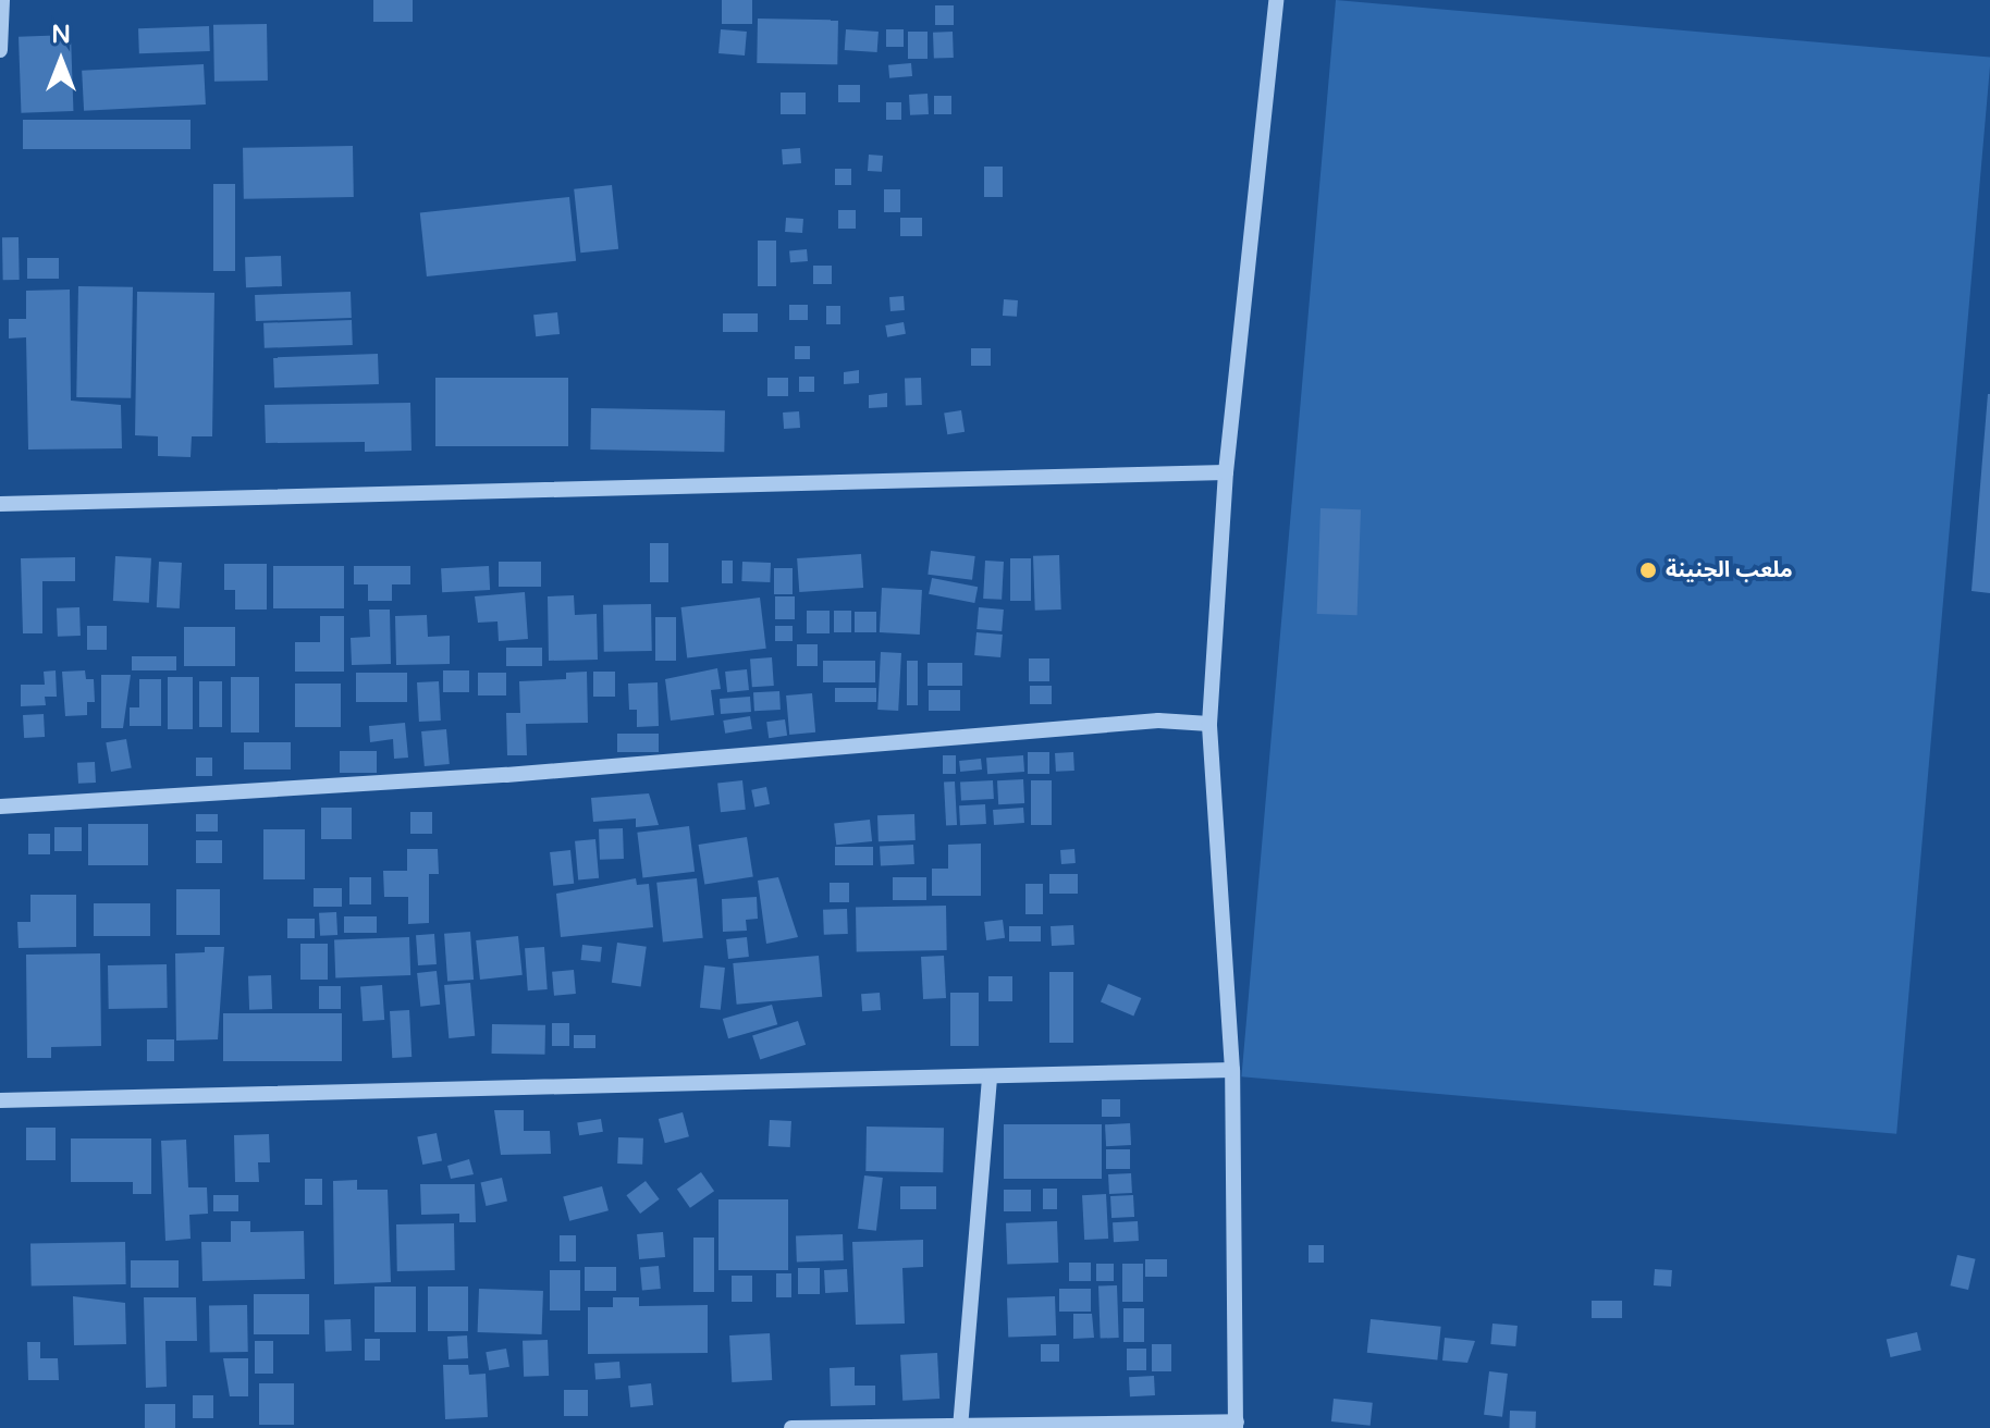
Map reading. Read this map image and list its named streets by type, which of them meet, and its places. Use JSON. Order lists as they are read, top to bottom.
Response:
{
  "places": ["ملعب الجنينة"],
  "north": "top"
}
